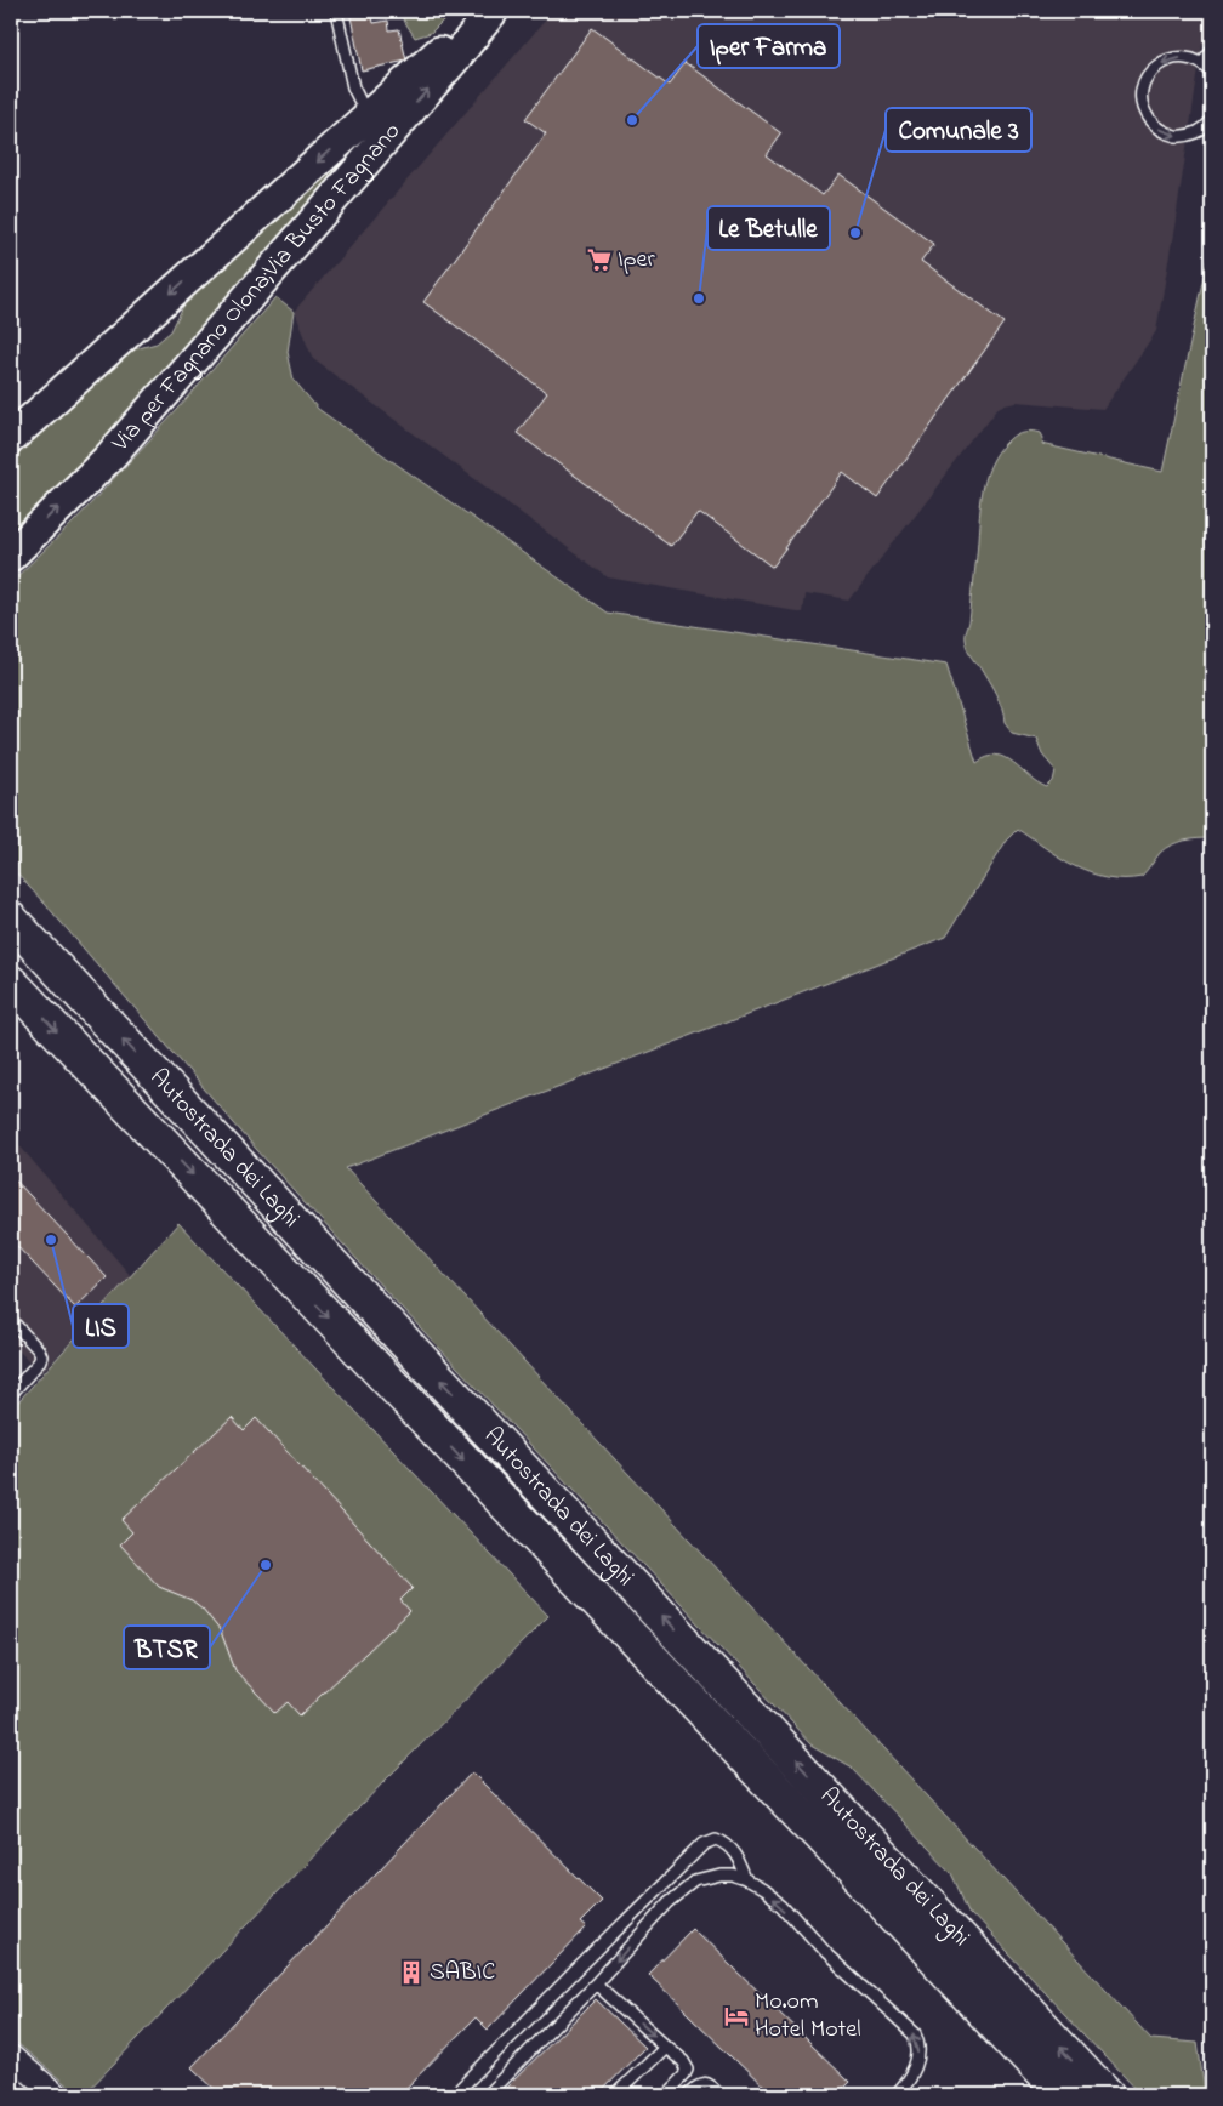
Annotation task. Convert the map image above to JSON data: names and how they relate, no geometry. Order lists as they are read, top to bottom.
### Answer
{
  "streets": {
    "highway": ["Autostrada dei Laghi"],
    "main road": ["Via per Fagnano Olona;Via Busto Fagnano"]
  },
  "places": {
    "other": [
      "Iper Farma",
      "Comunale 3",
      "Le Betulle",
      "LIS",
      "BTSR"
    ],
    "supermarket": ["Iper"],
    "building": ["SABIC"],
    "hotel": ["Mo.om Hotel Motel"]
  }
}
